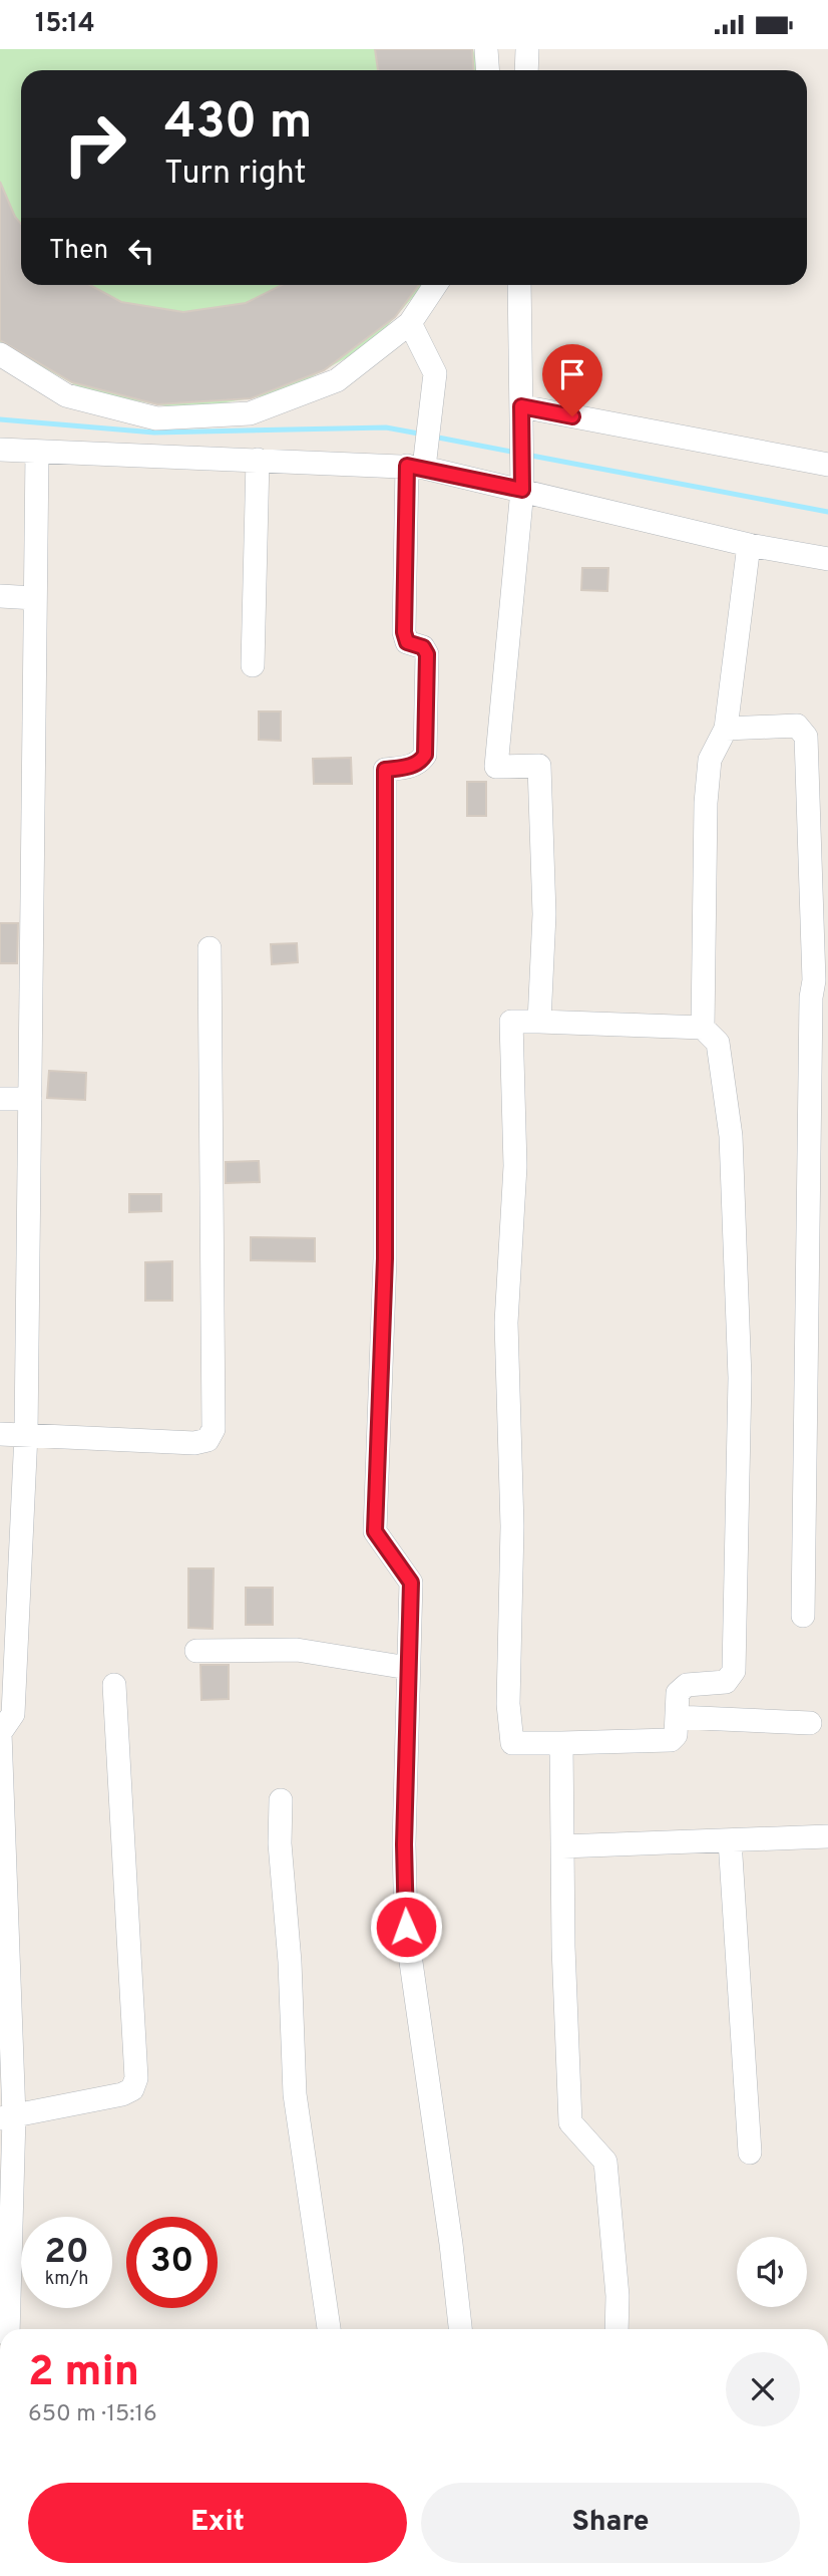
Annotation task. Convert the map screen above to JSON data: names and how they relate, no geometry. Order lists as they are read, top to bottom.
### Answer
{
  "page": {
    "status": "15:14",
    "turn": ["430 m", "Turn right"],
    "then": "Then",
    "speed": "20 km/h",
    "limit": "30",
    "heading": ["2 min", "650 m · 15:16"],
    "buttons": ["Exit", "Share"]
  }
}
